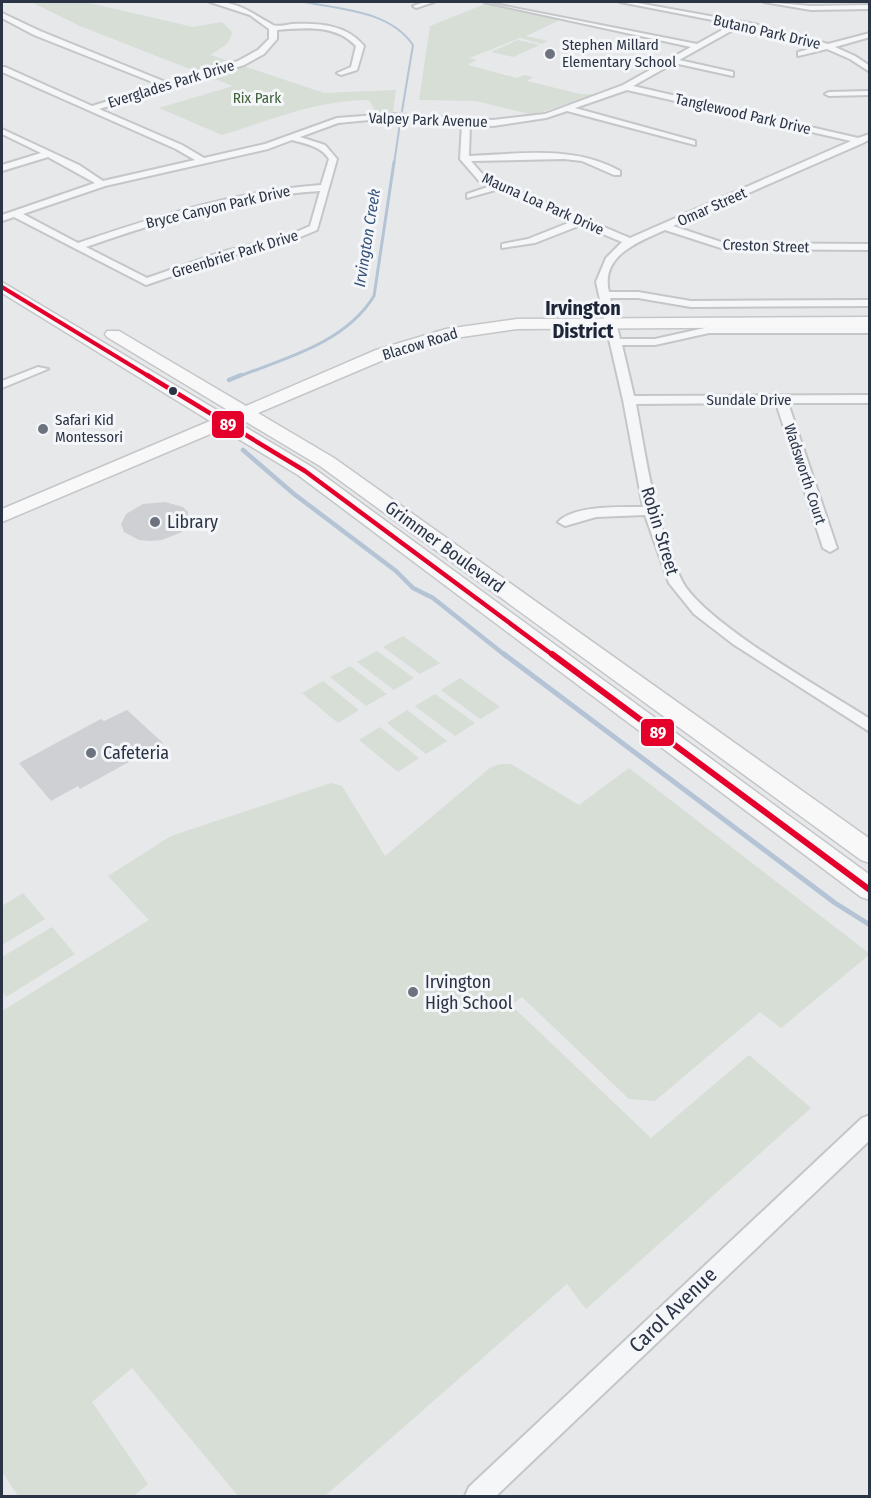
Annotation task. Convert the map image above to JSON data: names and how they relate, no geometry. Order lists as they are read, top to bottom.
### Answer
{
  "streets": {
    "main road": ["Blacow Road", "Grimmer Boulevard"],
    "street": [
      "Butano Park Drive",
      "Everglades Park Drive",
      "Tanglewood Park Drive",
      "Valpey Park Avenue",
      "Mauna Loa Park Drive",
      "Bryce Canyon Park Drive",
      "Omar Street",
      "Creston Street",
      "Greenbrier Park Drive",
      "Sundale Drive",
      "Wadsworth Court",
      "Robin Street",
      "Carol Avenue"
    ]
  },
  "crossings": [
    ["Butano Park Drive", "Valpey Park Avenue"],
    ["Tanglewood Park Drive", "Valpey Park Avenue"],
    ["Tanglewood Park Drive", "Omar Street"],
    ["Valpey Park Avenue", "Mauna Loa Park Drive"],
    ["Valpey Park Avenue", "Greenbrier Park Drive"],
    ["Mauna Loa Park Drive", "Omar Street"],
    ["Bryce Canyon Park Drive", "Greenbrier Park Drive"],
    ["Omar Street", "Creston Street"],
    ["Omar Street", "Blacow Road"],
    ["Omar Street", "Robin Street"],
    ["Blacow Road", "Robin Street"],
    ["Blacow Road", "Grimmer Boulevard"],
    ["Sundale Drive", "Wadsworth Court"],
    ["Sundale Drive", "Robin Street"]
  ],
  "districts": ["Irvington District"],
  "water": ["Irvington Creek"],
  "parks": ["Rix Park"],
  "places": [
    "Stephen Millard Elementary School",
    "Safari Kid Montessori",
    "Library",
    "Cafeteria",
    "Irvington High School"
  ],
  "lines": ["transit line 89"]
}
